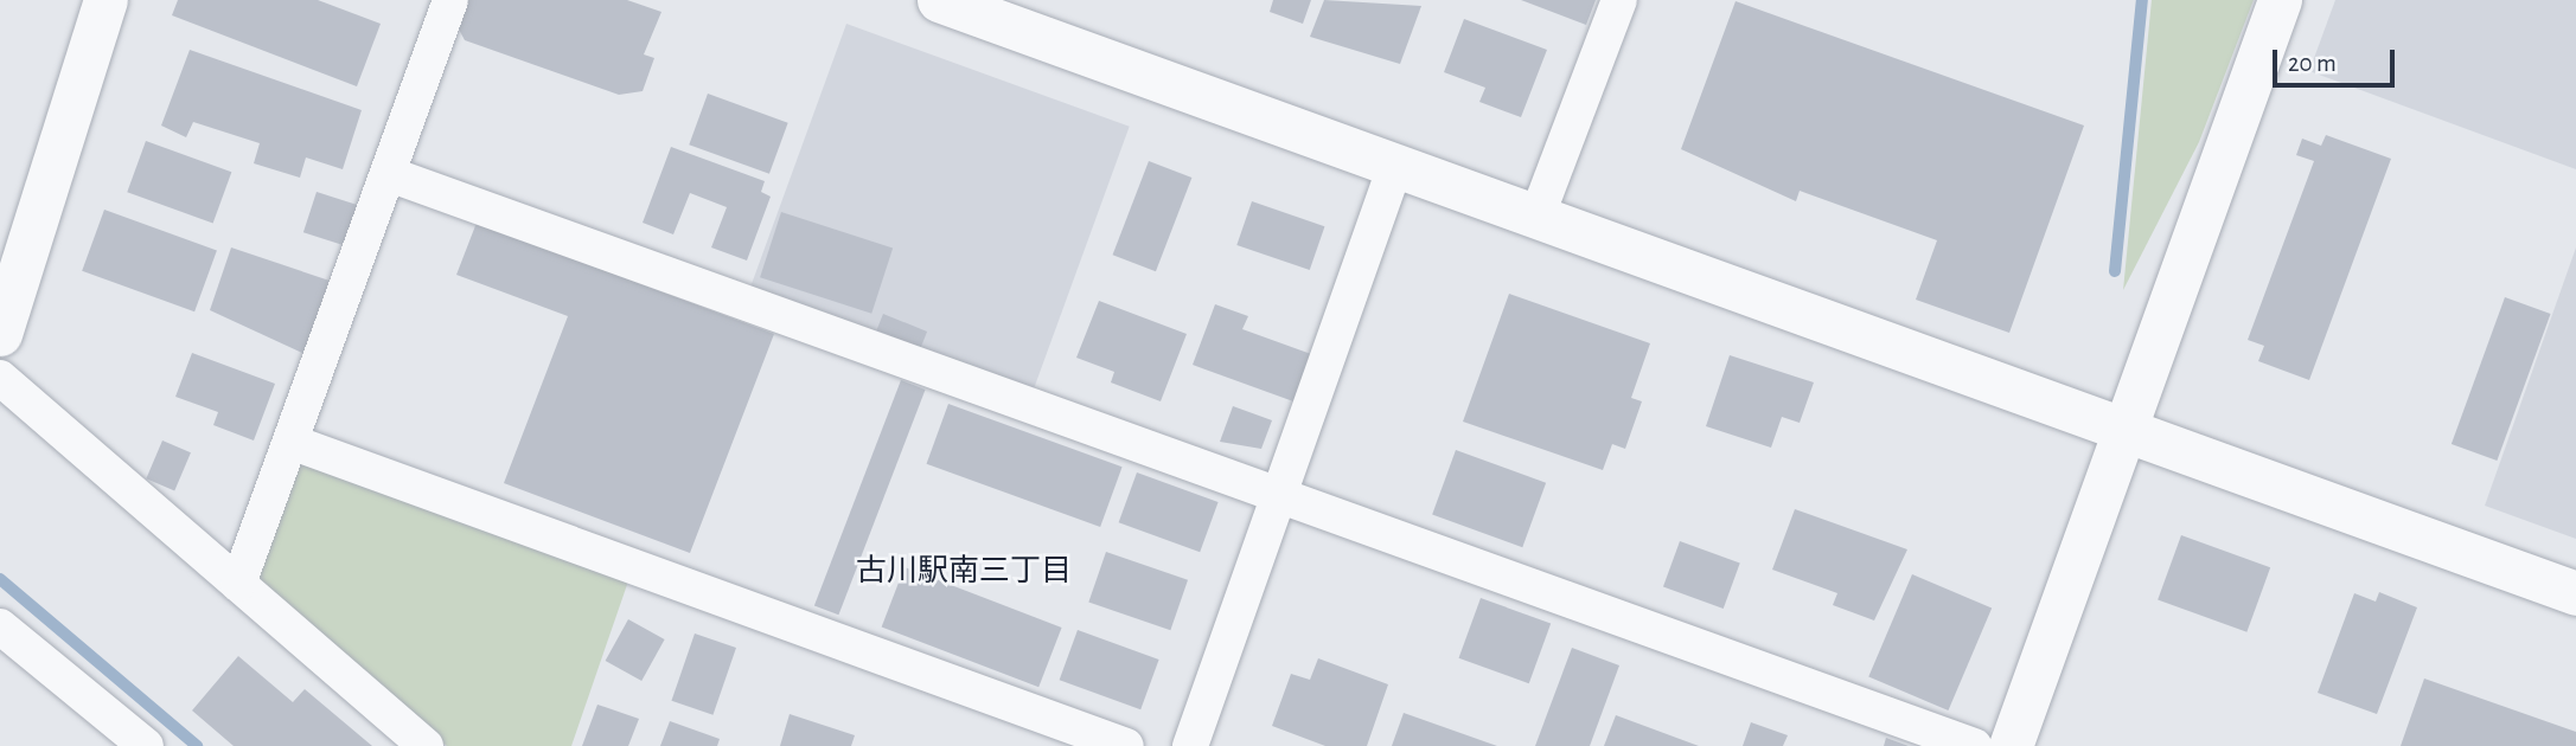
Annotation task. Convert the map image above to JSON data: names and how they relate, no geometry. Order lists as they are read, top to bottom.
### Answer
{
  "districts": ["古川駅南三丁目"],
  "scale_bar": "20 m"
}
